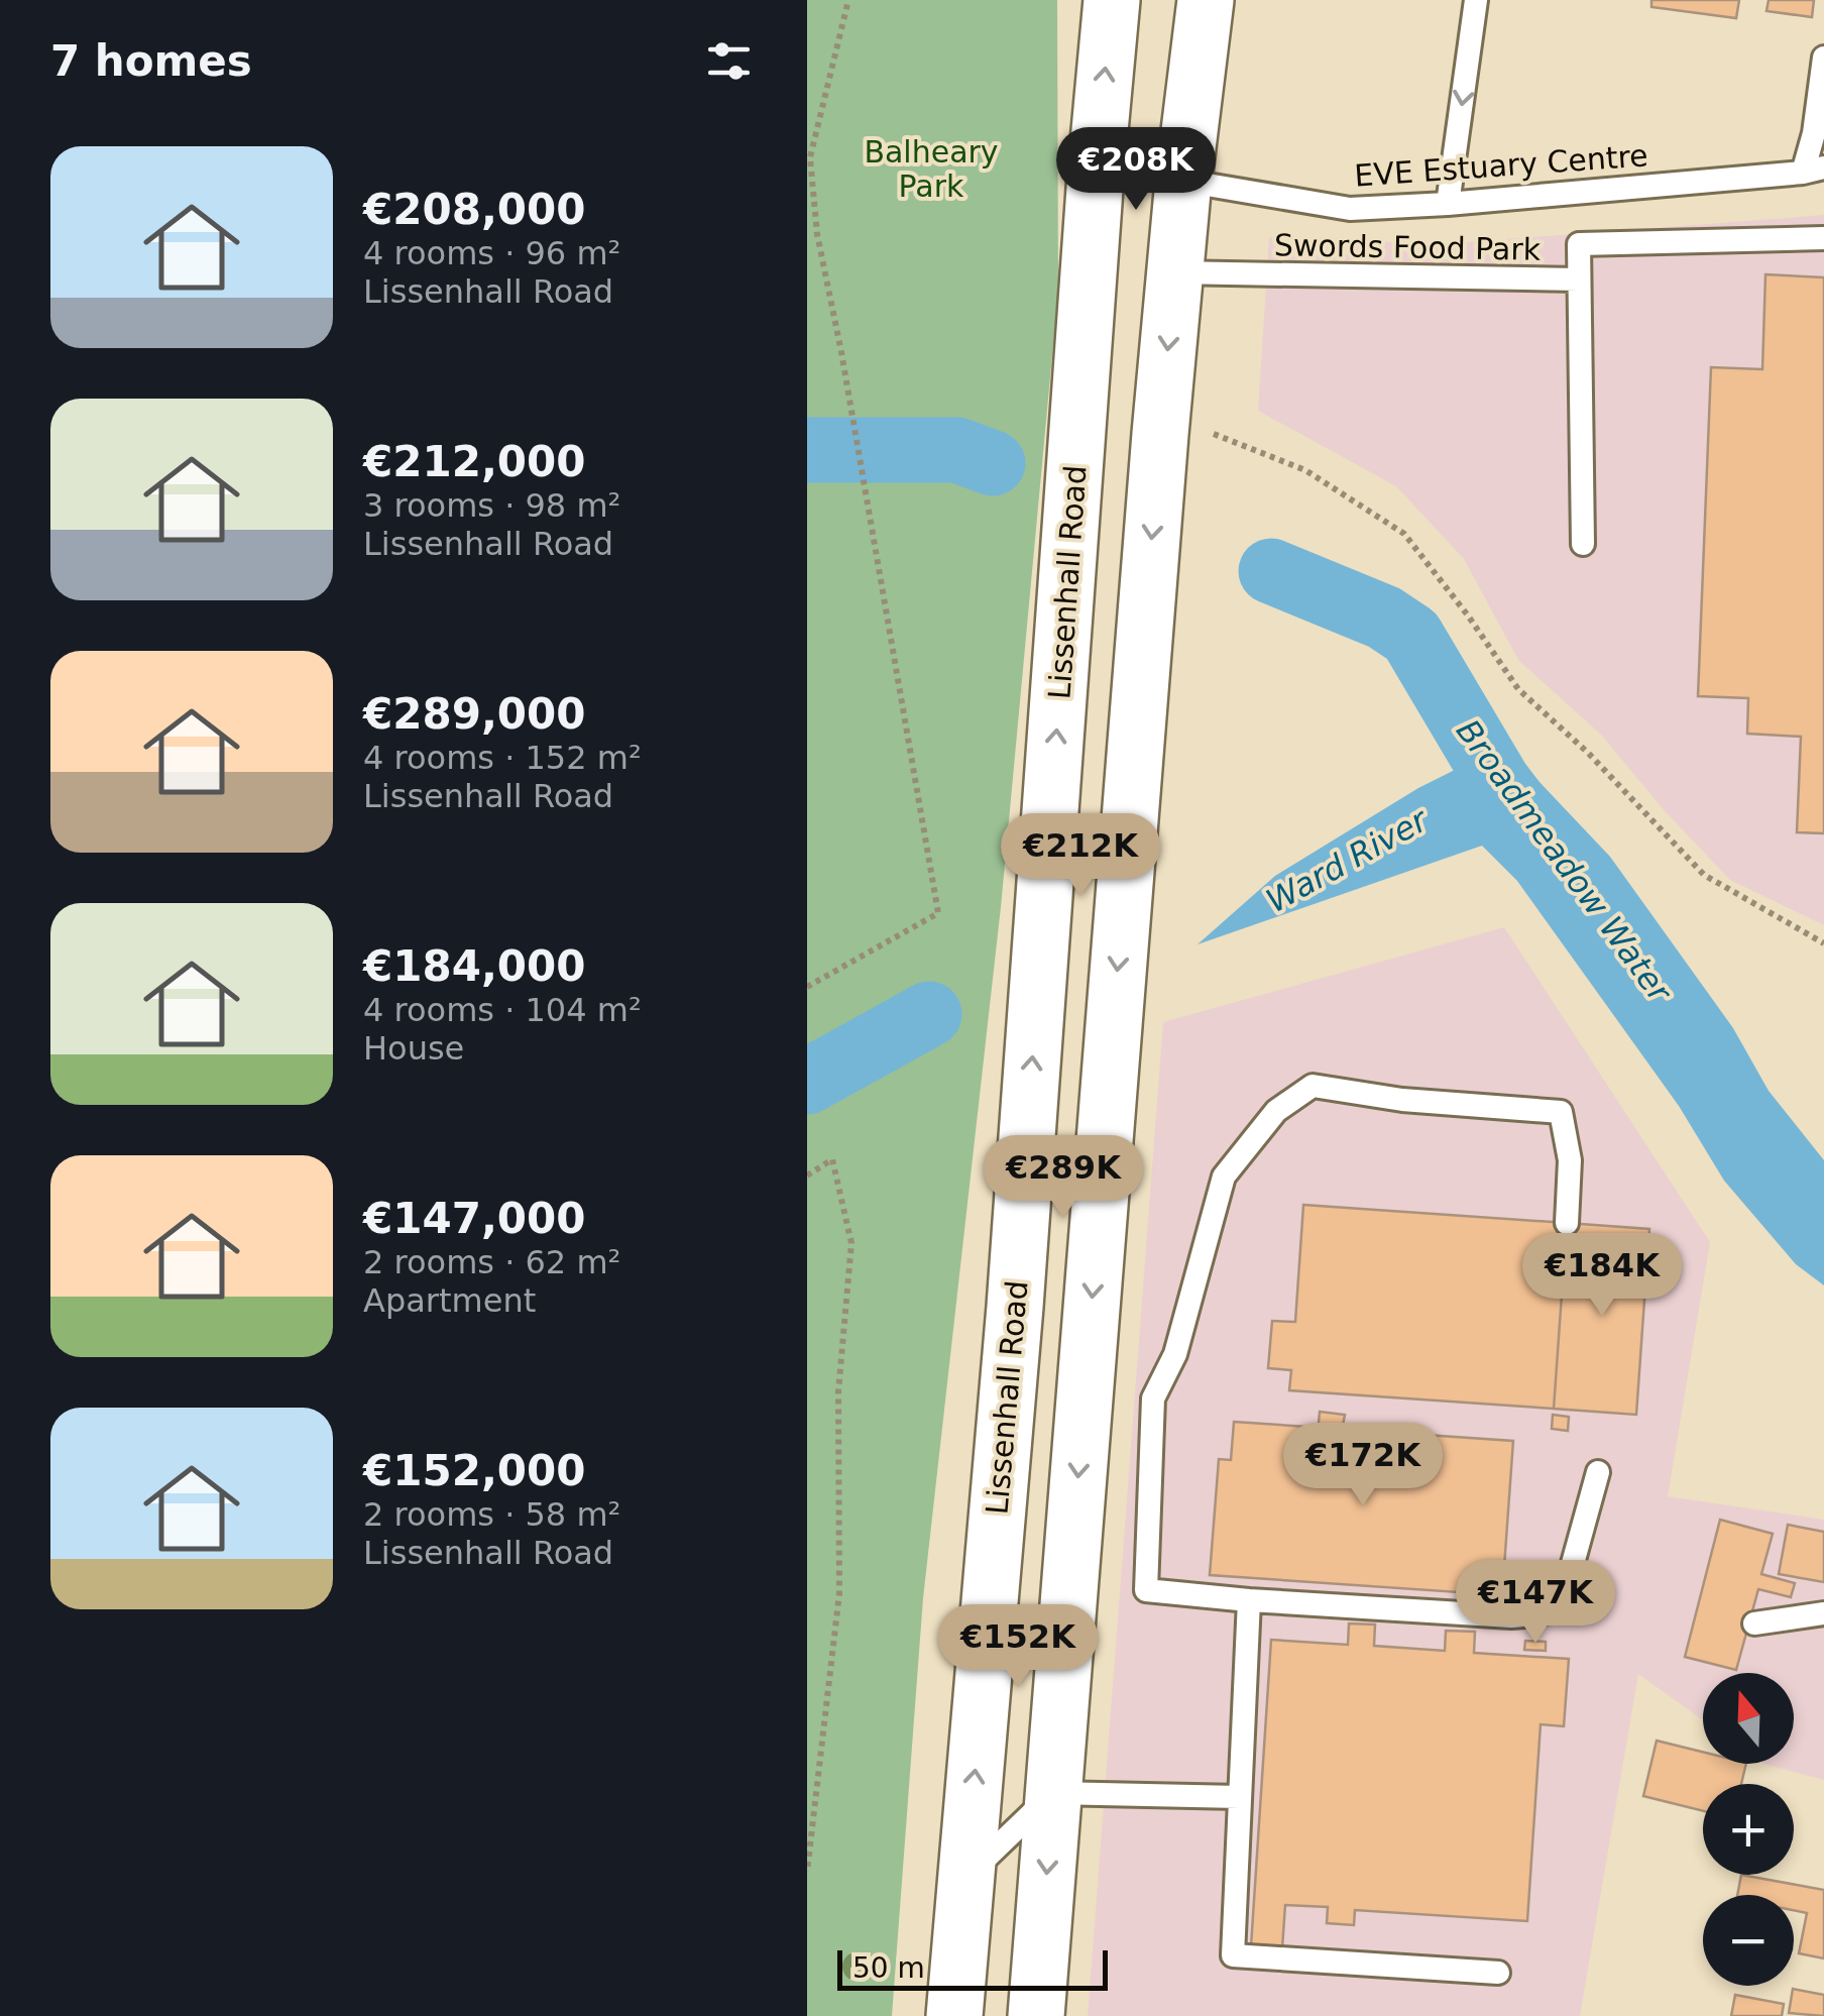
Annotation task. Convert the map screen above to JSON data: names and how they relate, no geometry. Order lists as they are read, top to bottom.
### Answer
{
  "streets": {
    "main road": ["Lissenhall Road"],
    "lane": ["EVE Estuary Centre", "Swords Food Park"]
  },
  "water": ["Ward River", "Broadmeadow Water"],
  "parks": ["Balheary Park"],
  "scale_bar": "50 m",
  "north": "top",
  "page": {
    "heading": "7 homes",
    "list": [
      {
        "name": "€208,000",
        "note": "4 rooms · 96 m² · Lissenhall Road"
      },
      {
        "name": "€212,000",
        "note": "3 rooms · 98 m² · Lissenhall Road"
      },
      {
        "name": "€289,000",
        "note": "4 rooms · 152 m² · Lissenhall Road"
      },
      {
        "name": "€184,000",
        "note": "4 rooms · 104 m² · House"
      },
      {
        "name": "€147,000",
        "note": "2 rooms · 62 m² · Apartment"
      },
      {
        "name": "€152,000",
        "note": "2 rooms · 58 m² · Lissenhall Road"
      }
    ],
    "price": [
      "€208K",
      "€212K",
      "€289K",
      "€184K",
      "€172K",
      "€147K",
      "€152K"
    ],
    "map_buttons": ["+", "−"],
    "scale": "50 m"
  }
}
